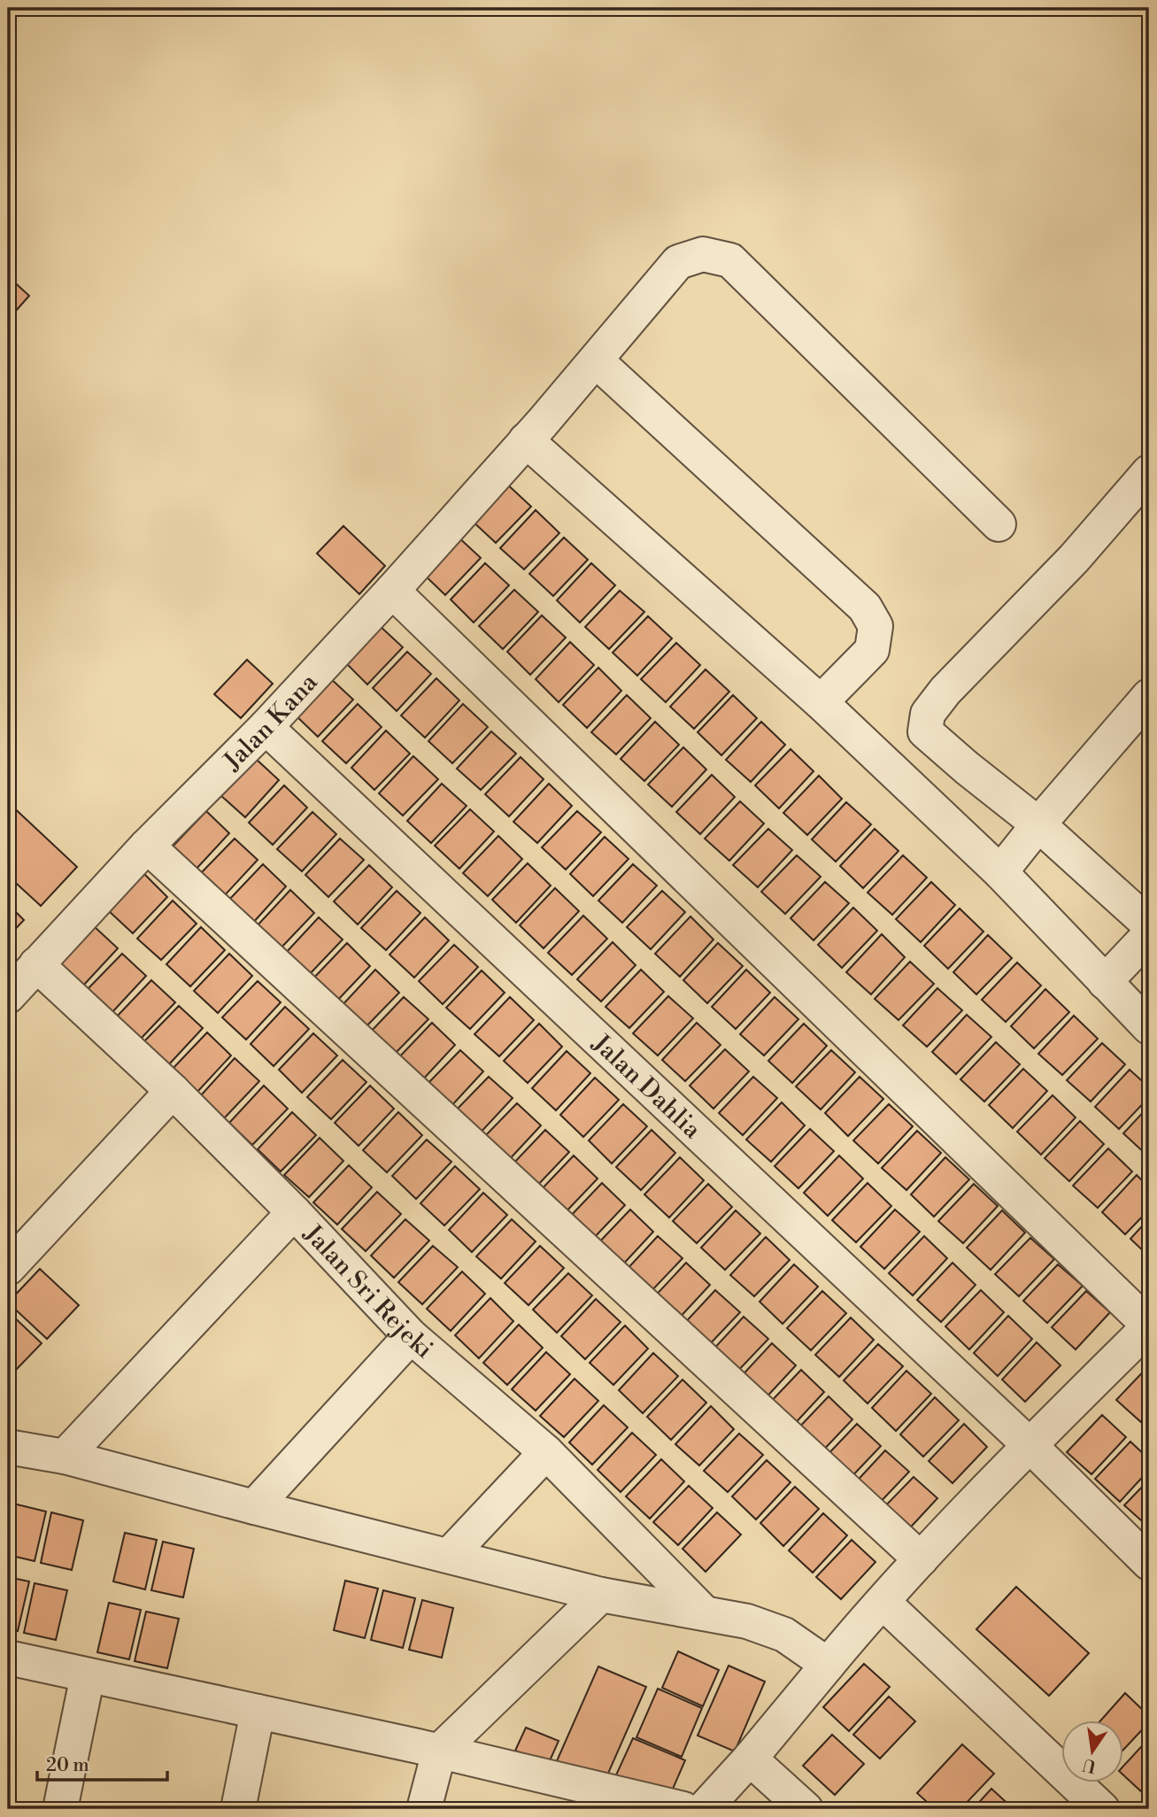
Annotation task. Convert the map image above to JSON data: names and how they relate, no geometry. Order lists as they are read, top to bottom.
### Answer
{
  "streets": {
    "street": ["Jalan Kana", "Jalan Dahlia", "Jalan Sri Rejeki"]
  },
  "crossings": [
    ["Jalan Kana", "Jalan Dahlia"],
    ["Jalan Kana", "Jalan Sri Rejeki"]
  ],
  "scale_bar": "20 m",
  "north": "bottom"
}
